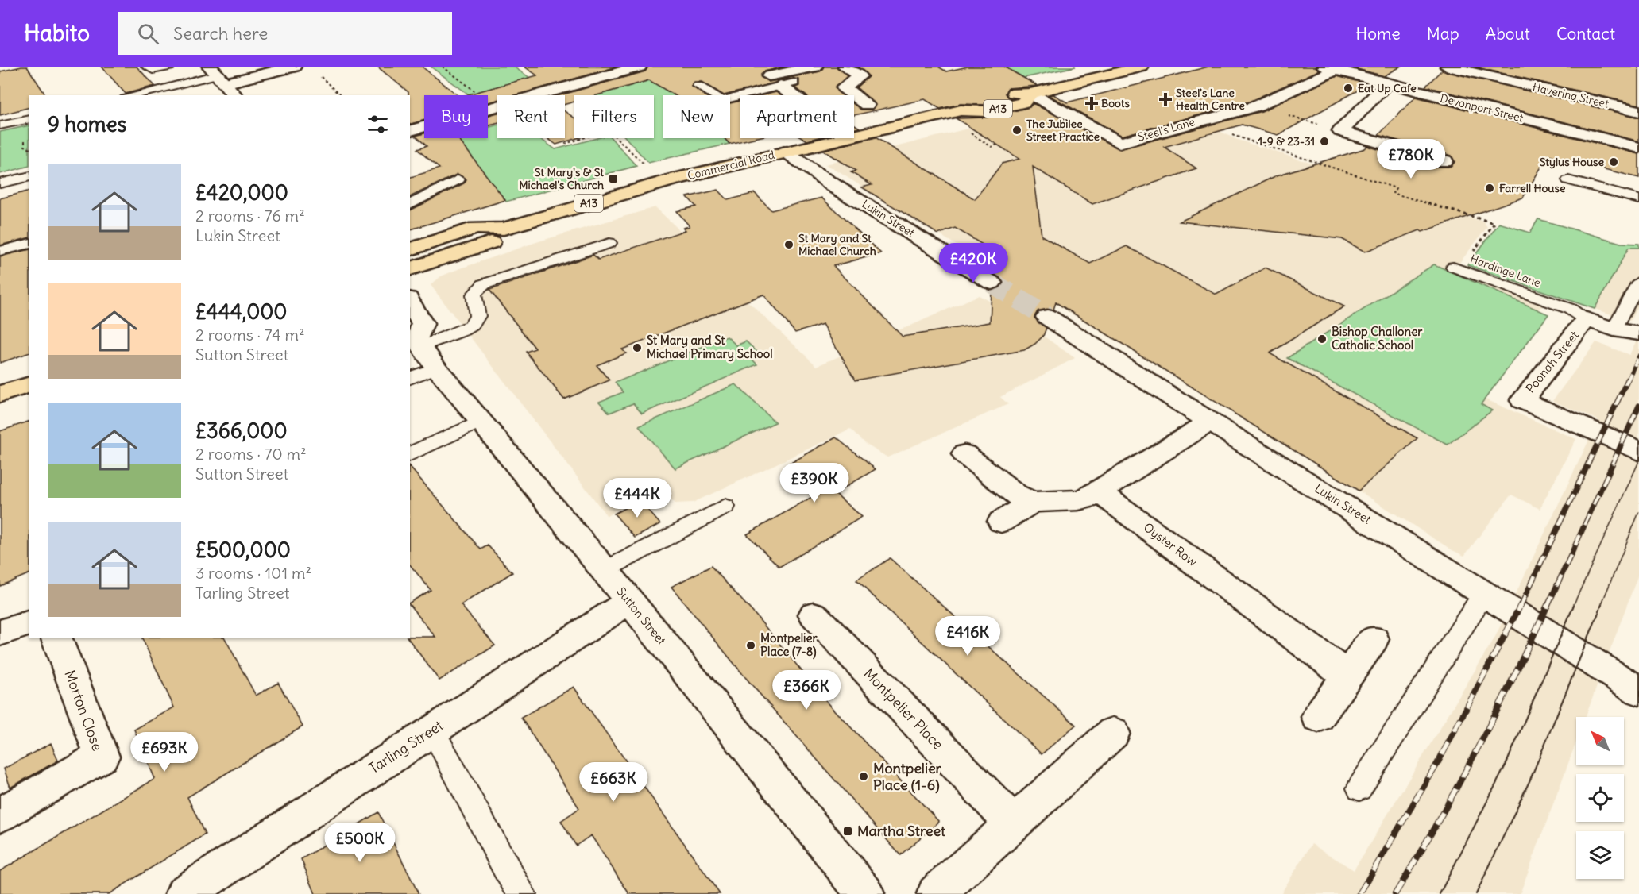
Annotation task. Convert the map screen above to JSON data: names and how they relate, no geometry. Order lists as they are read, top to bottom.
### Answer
{
  "streets": {
    "highway": ["A13", "Commercial Road"],
    "street": [
      "Havering Street",
      "Devonport Street",
      "Steel's Lane",
      "Lukin Street",
      "Poonah Street",
      "Oyster Row",
      "Sutton Street",
      "Montpelier Place",
      "Morton Close",
      "Tarling Street"
    ],
    "path": ["Hardinge Lane"]
  },
  "crossings": [
    ["Devonport Street", "Steel's Lane"],
    ["Steel's Lane", "Commercial Road"],
    ["Steel's Lane", "Hardinge Lane"],
    ["Commercial Road", "Lukin Street"],
    ["Sutton Street", "Tarling Street"]
  ],
  "places": {
    "other": [
      "Eat Up Cafe",
      "The Jubilee Street Practice",
      "1-9 & 23-31",
      "Stylus House",
      "Farrell House",
      "St Mary and St Michael Church",
      "Bishop Challoner Catholic School",
      "St Mary and St Michael Primary School",
      "Montpelier Place (7-8)",
      "Montpelier Place (1-6)"
    ],
    "health": ["Steel's Lane Health Centre", "Boots"],
    "transit": ["St Mary's & St Michael's Church", "Martha Street"]
  },
  "north": "top left",
  "page": {
    "header": "Habito",
    "search": "Search here",
    "nav": [
      "Home",
      "Map",
      "About",
      "Contact"
    ],
    "chip": [
      "Buy",
      "Rent",
      "Filters",
      "New",
      "Apartment"
    ],
    "heading": "9 homes",
    "price": [
      "£780K",
      "£420K",
      "£390K",
      "£444K",
      "£416K",
      "£366K",
      "£693K",
      "£663K",
      "£500K"
    ],
    "list": [
      {
        "name": "£420,000",
        "note": "2 rooms · 76 m² · Lukin Street"
      },
      {
        "name": "£444,000",
        "note": "2 rooms · 74 m² · Sutton Street"
      },
      {
        "name": "£366,000",
        "note": "2 rooms · 70 m² · Sutton Street"
      },
      {
        "name": "£500,000",
        "note": "3 rooms · 101 m² · Tarling Street"
      }
    ]
  }
}
